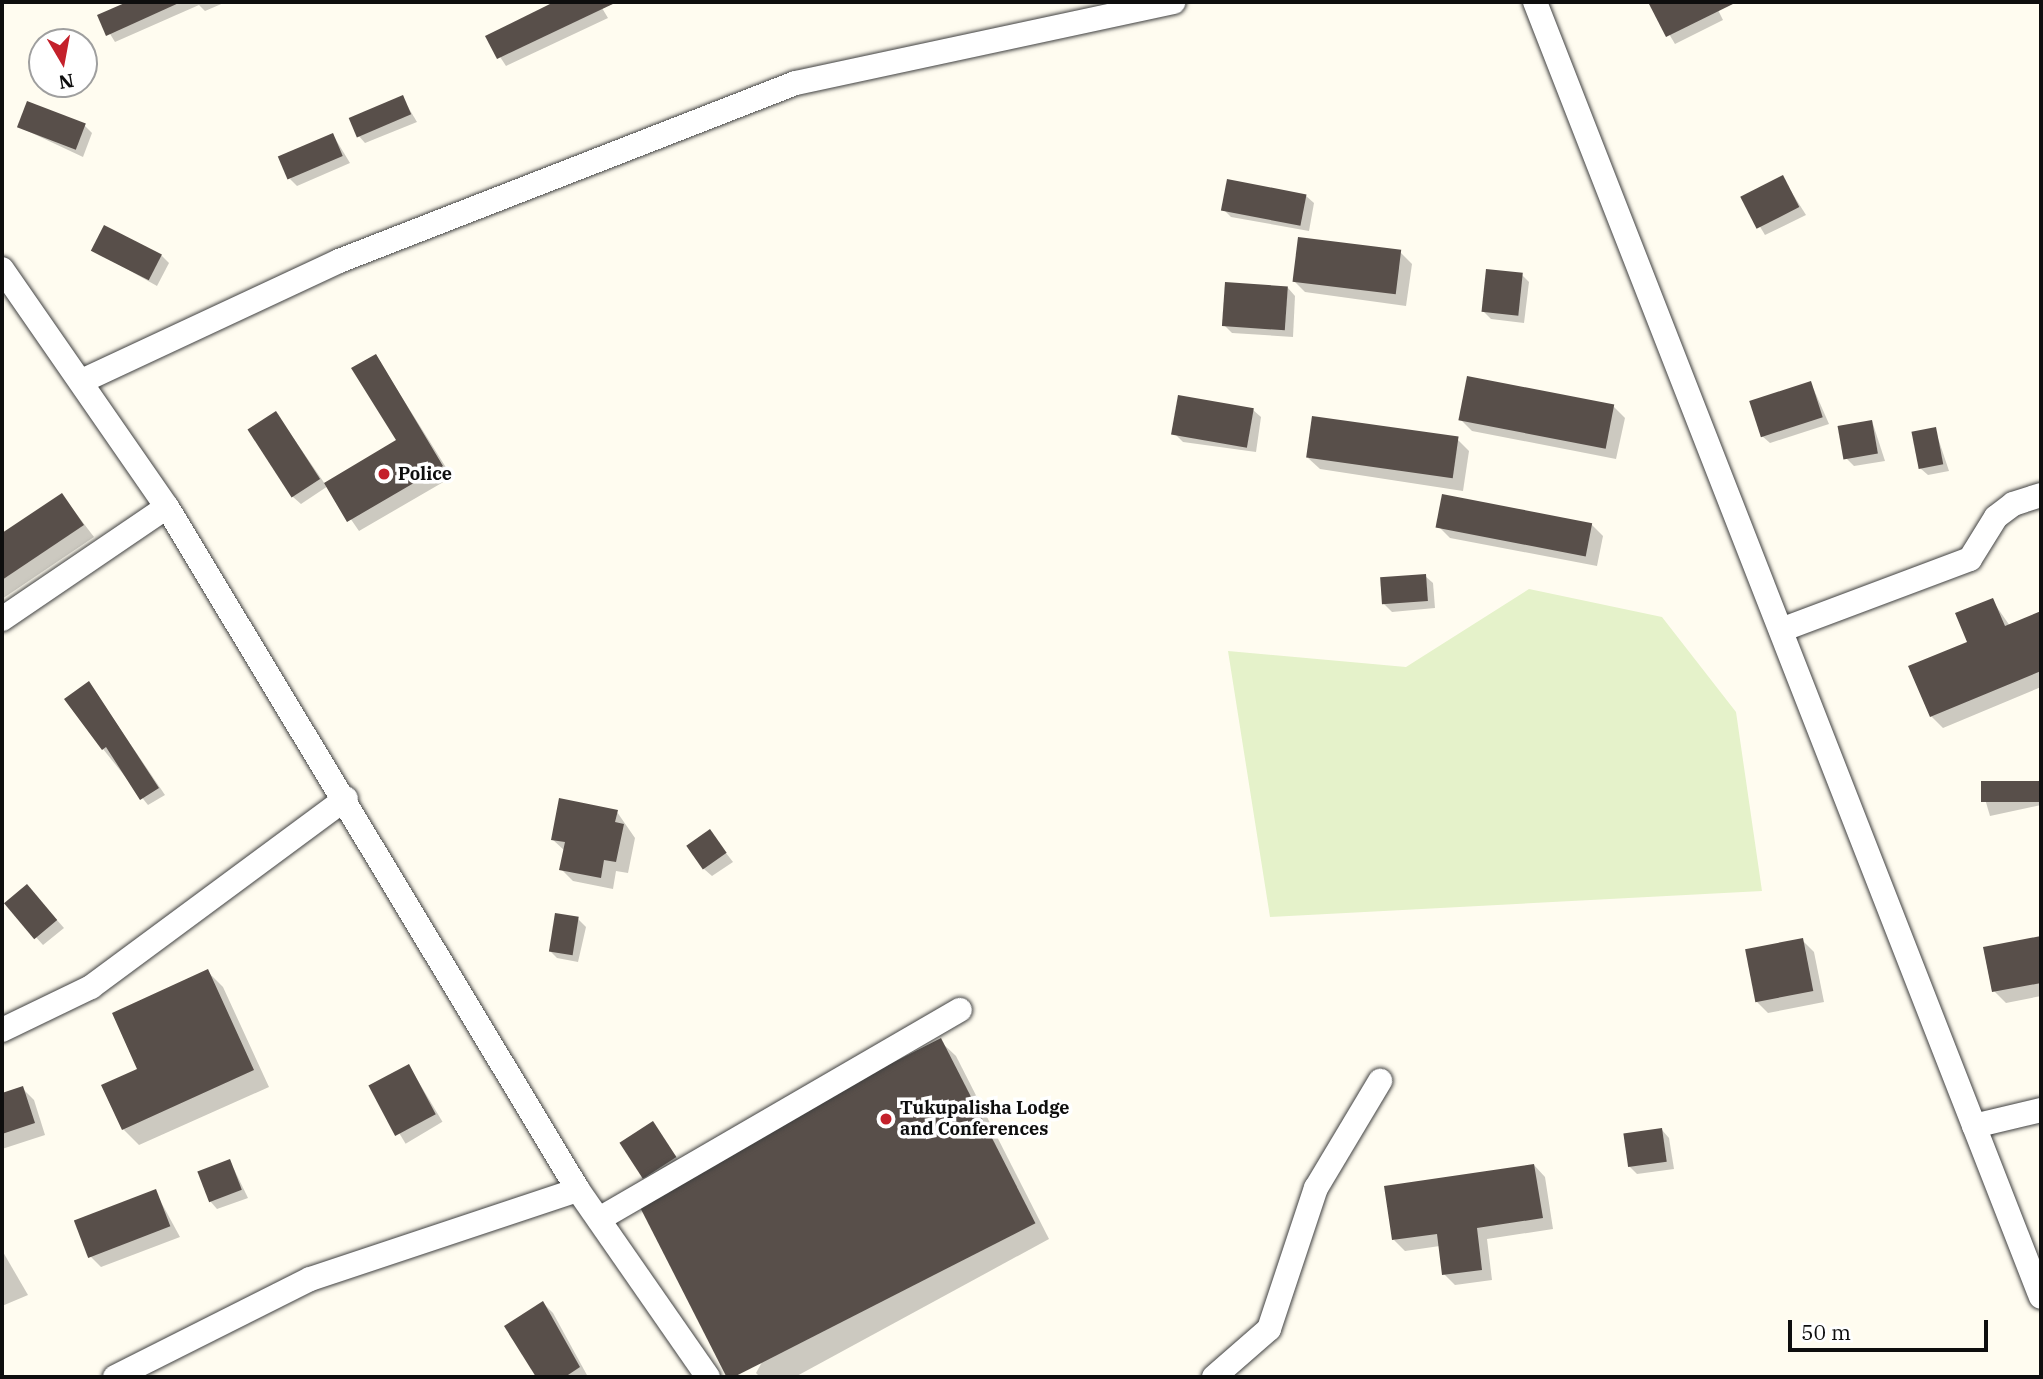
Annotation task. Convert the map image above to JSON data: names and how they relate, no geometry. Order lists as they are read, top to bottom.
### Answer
{
  "places": ["Police", "Tukupalisha Lodge and Conferences"],
  "scale_bar": "50 m",
  "north": "bottom"
}
